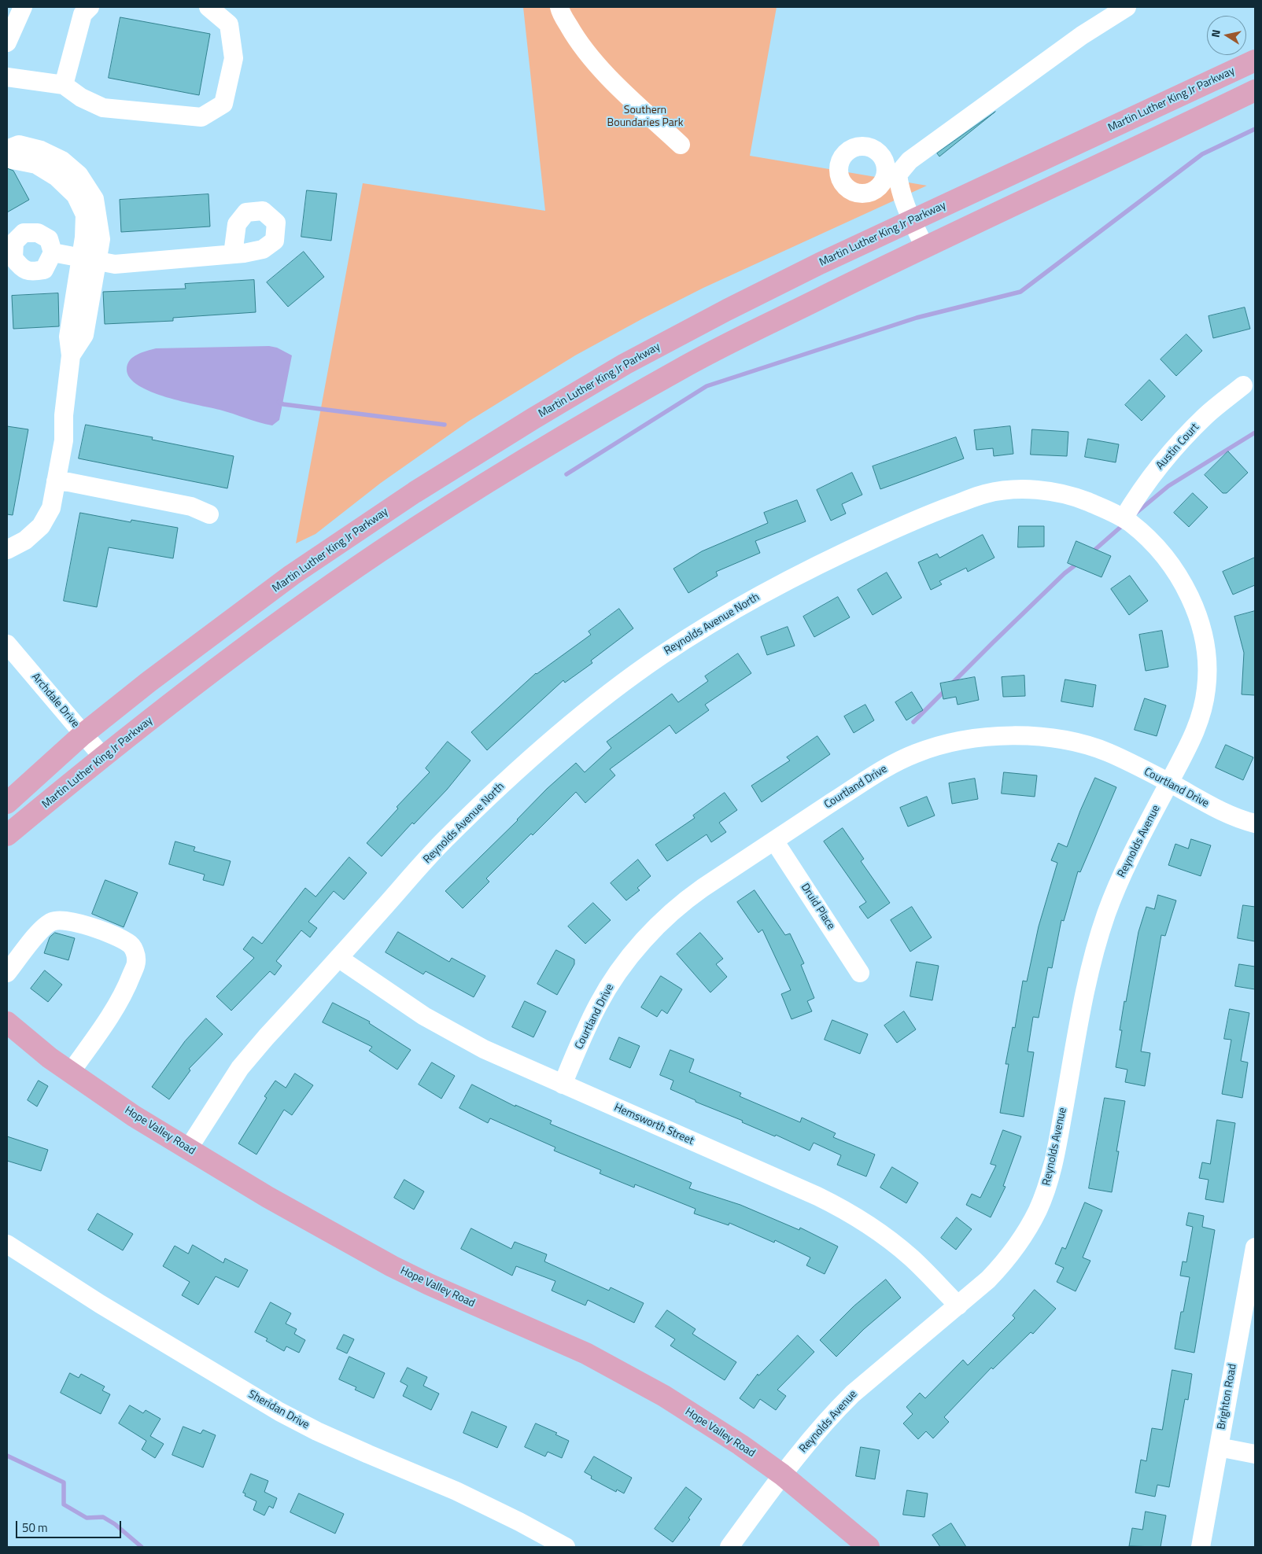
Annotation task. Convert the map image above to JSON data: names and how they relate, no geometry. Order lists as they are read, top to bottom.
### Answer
{
  "streets": {
    "main road": ["Martin Luther King Jr Parkway", "Hope Valley Road"],
    "street": [
      "Austin Court",
      "Reynolds Avenue North",
      "Archdale Drive",
      "Courtland Drive",
      "Reynolds Avenue",
      "Druid Place",
      "Hemsworth Street",
      "Brighton Road",
      "Sheridan Drive"
    ]
  },
  "crossings": [
    ["Martin Luther King Jr Parkway", "Archdale Drive"],
    ["Austin Court", "Reynolds Avenue North"],
    ["Reynolds Avenue North", "Courtland Drive"],
    ["Reynolds Avenue North", "Reynolds Avenue"],
    ["Reynolds Avenue North", "Hemsworth Street"],
    ["Reynolds Avenue North", "Hope Valley Road"],
    ["Courtland Drive", "Reynolds Avenue"],
    ["Courtland Drive", "Druid Place"],
    ["Courtland Drive", "Hemsworth Street"],
    ["Reynolds Avenue", "Hemsworth Street"],
    ["Reynolds Avenue", "Hope Valley Road"]
  ],
  "parks": ["Southern Boundaries Park"],
  "scale_bar": "50 m",
  "north": "left"
}
